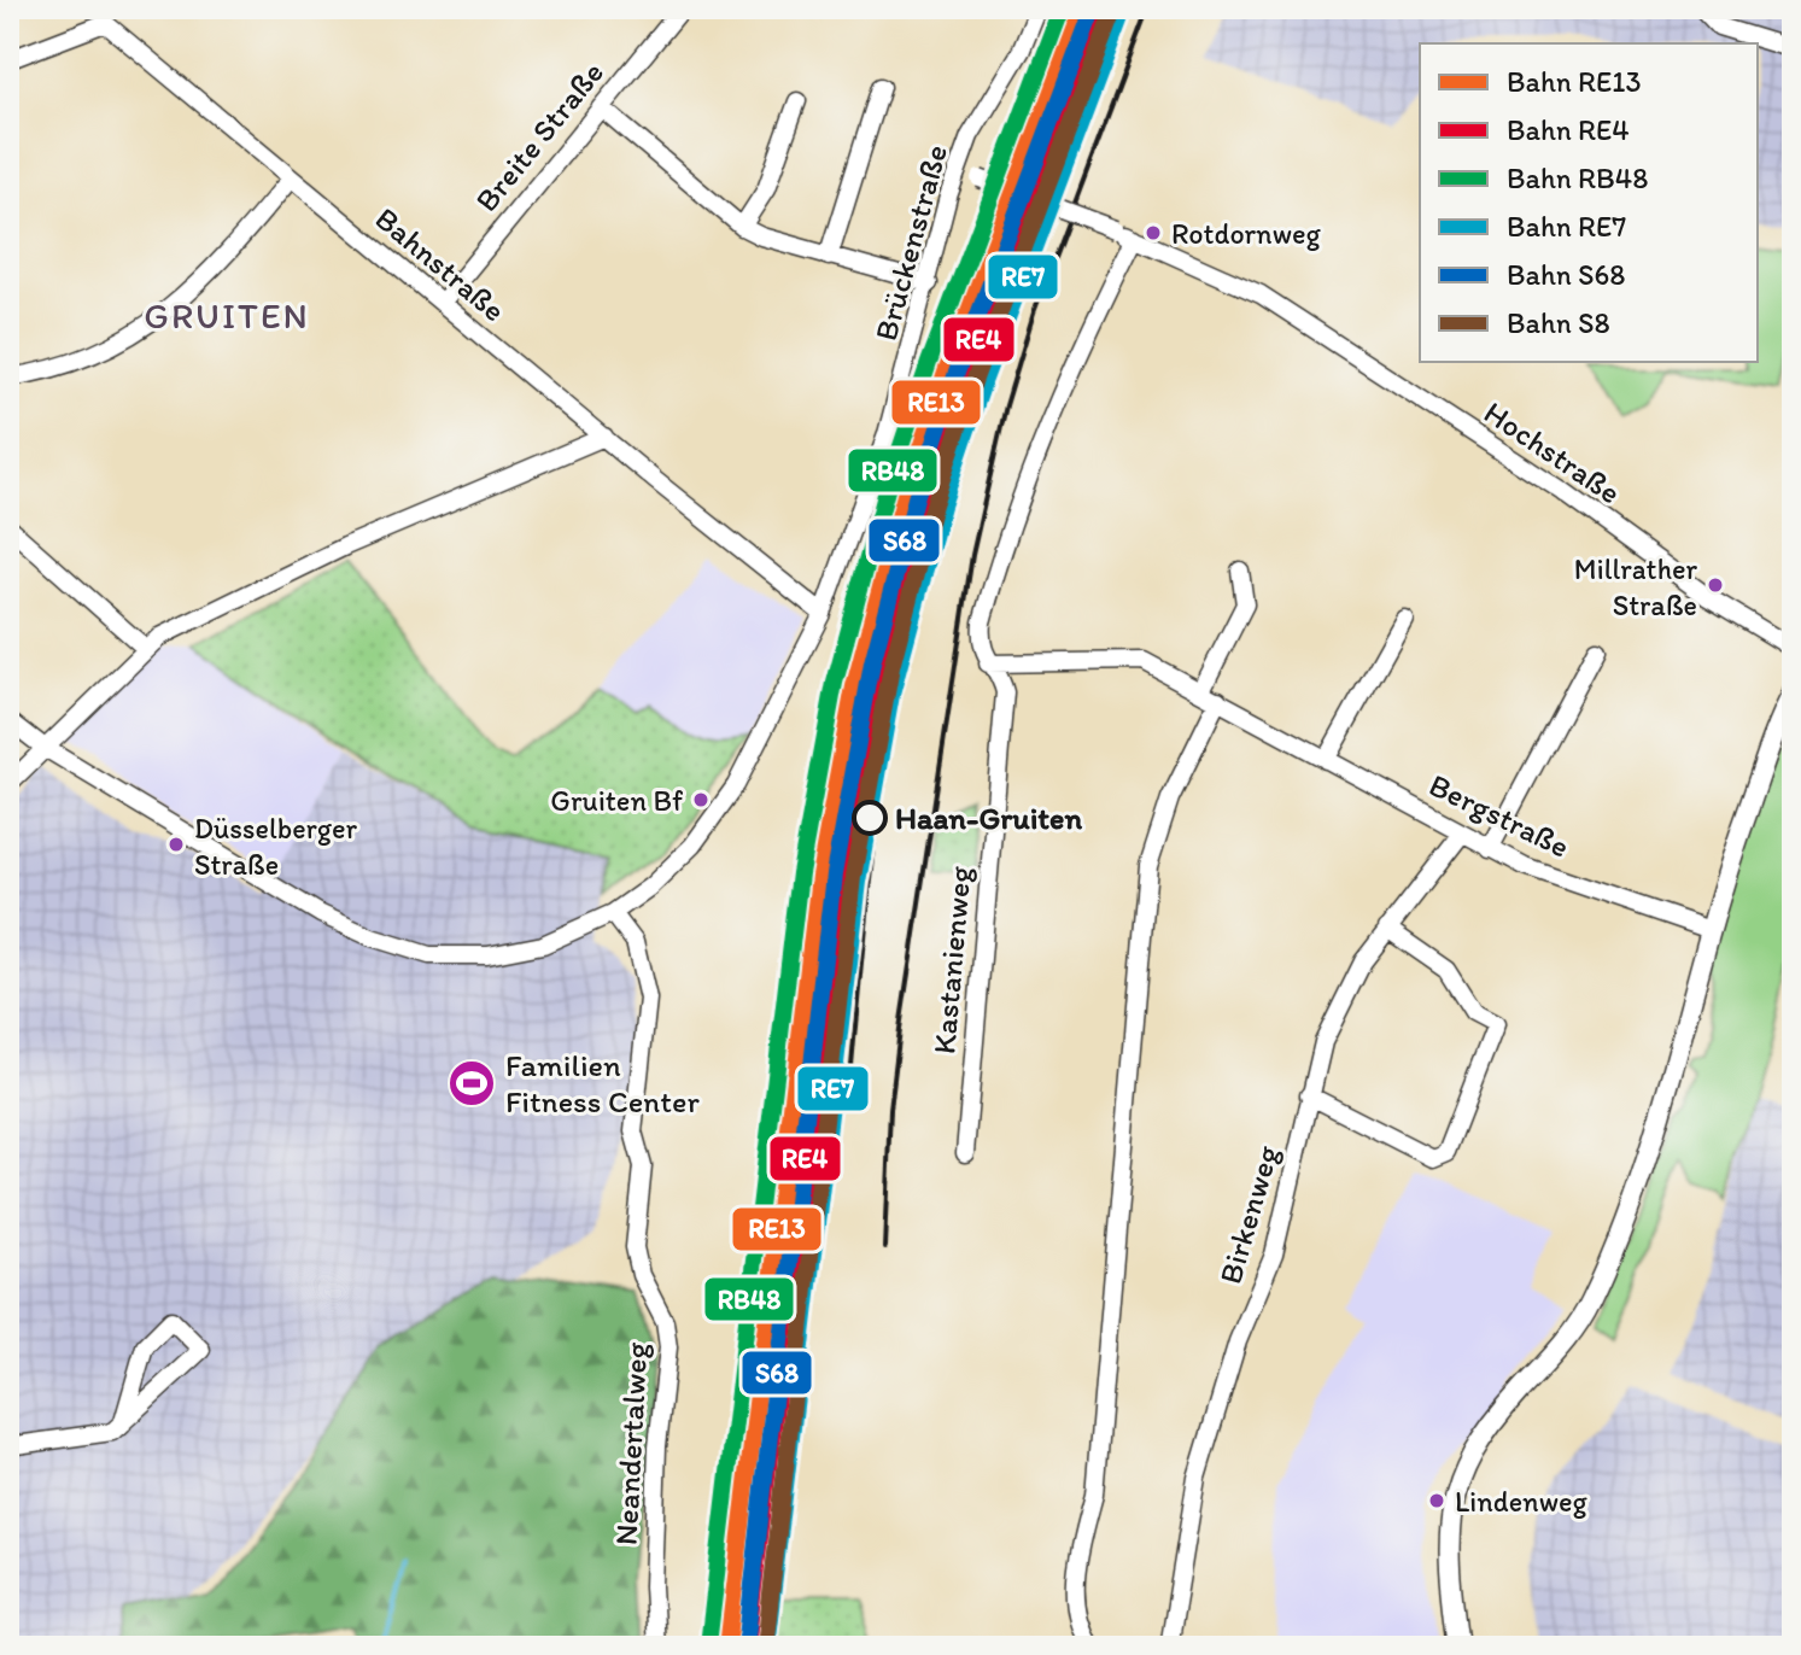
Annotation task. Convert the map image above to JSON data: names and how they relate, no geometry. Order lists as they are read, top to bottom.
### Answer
{
  "streets": {
    "street": [
      "Breite Straße",
      "Brückenstraße",
      "Bahnstraße",
      "Hochstraße",
      "Bergstraße",
      "Kastanienweg",
      "Birkenweg",
      "Neandertalweg"
    ]
  },
  "crossings": [
    ["Breite Straße", "Bahnstraße"],
    ["Brückenstraße", "Bahnstraße"],
    ["Brückenstraße", "Hochstraße"],
    ["Brückenstraße", "Neandertalweg"],
    ["Bergstraße", "Kastanienweg"],
    ["Bergstraße", "Birkenweg"]
  ],
  "districts": ["GRUITEN"],
  "places": {
    "other": [
      "Rotdornweg",
      "Millrather Straße",
      "Gruiten Bf",
      "Haan-Gruiten",
      "Düsselberger Straße",
      "Lindenweg"
    ],
    "sports": ["Familien Fitness Center"]
  },
  "lines": [
    "rail line RE13",
    "rail line RB48",
    "rail line S68",
    "rail line RE4",
    "rail line S8",
    "rail line RE7"
  ],
  "legend": [
    "Bahn RE13",
    "Bahn RE4",
    "Bahn RB48",
    "Bahn RE7",
    "Bahn S68",
    "Bahn S8"
  ]
}
